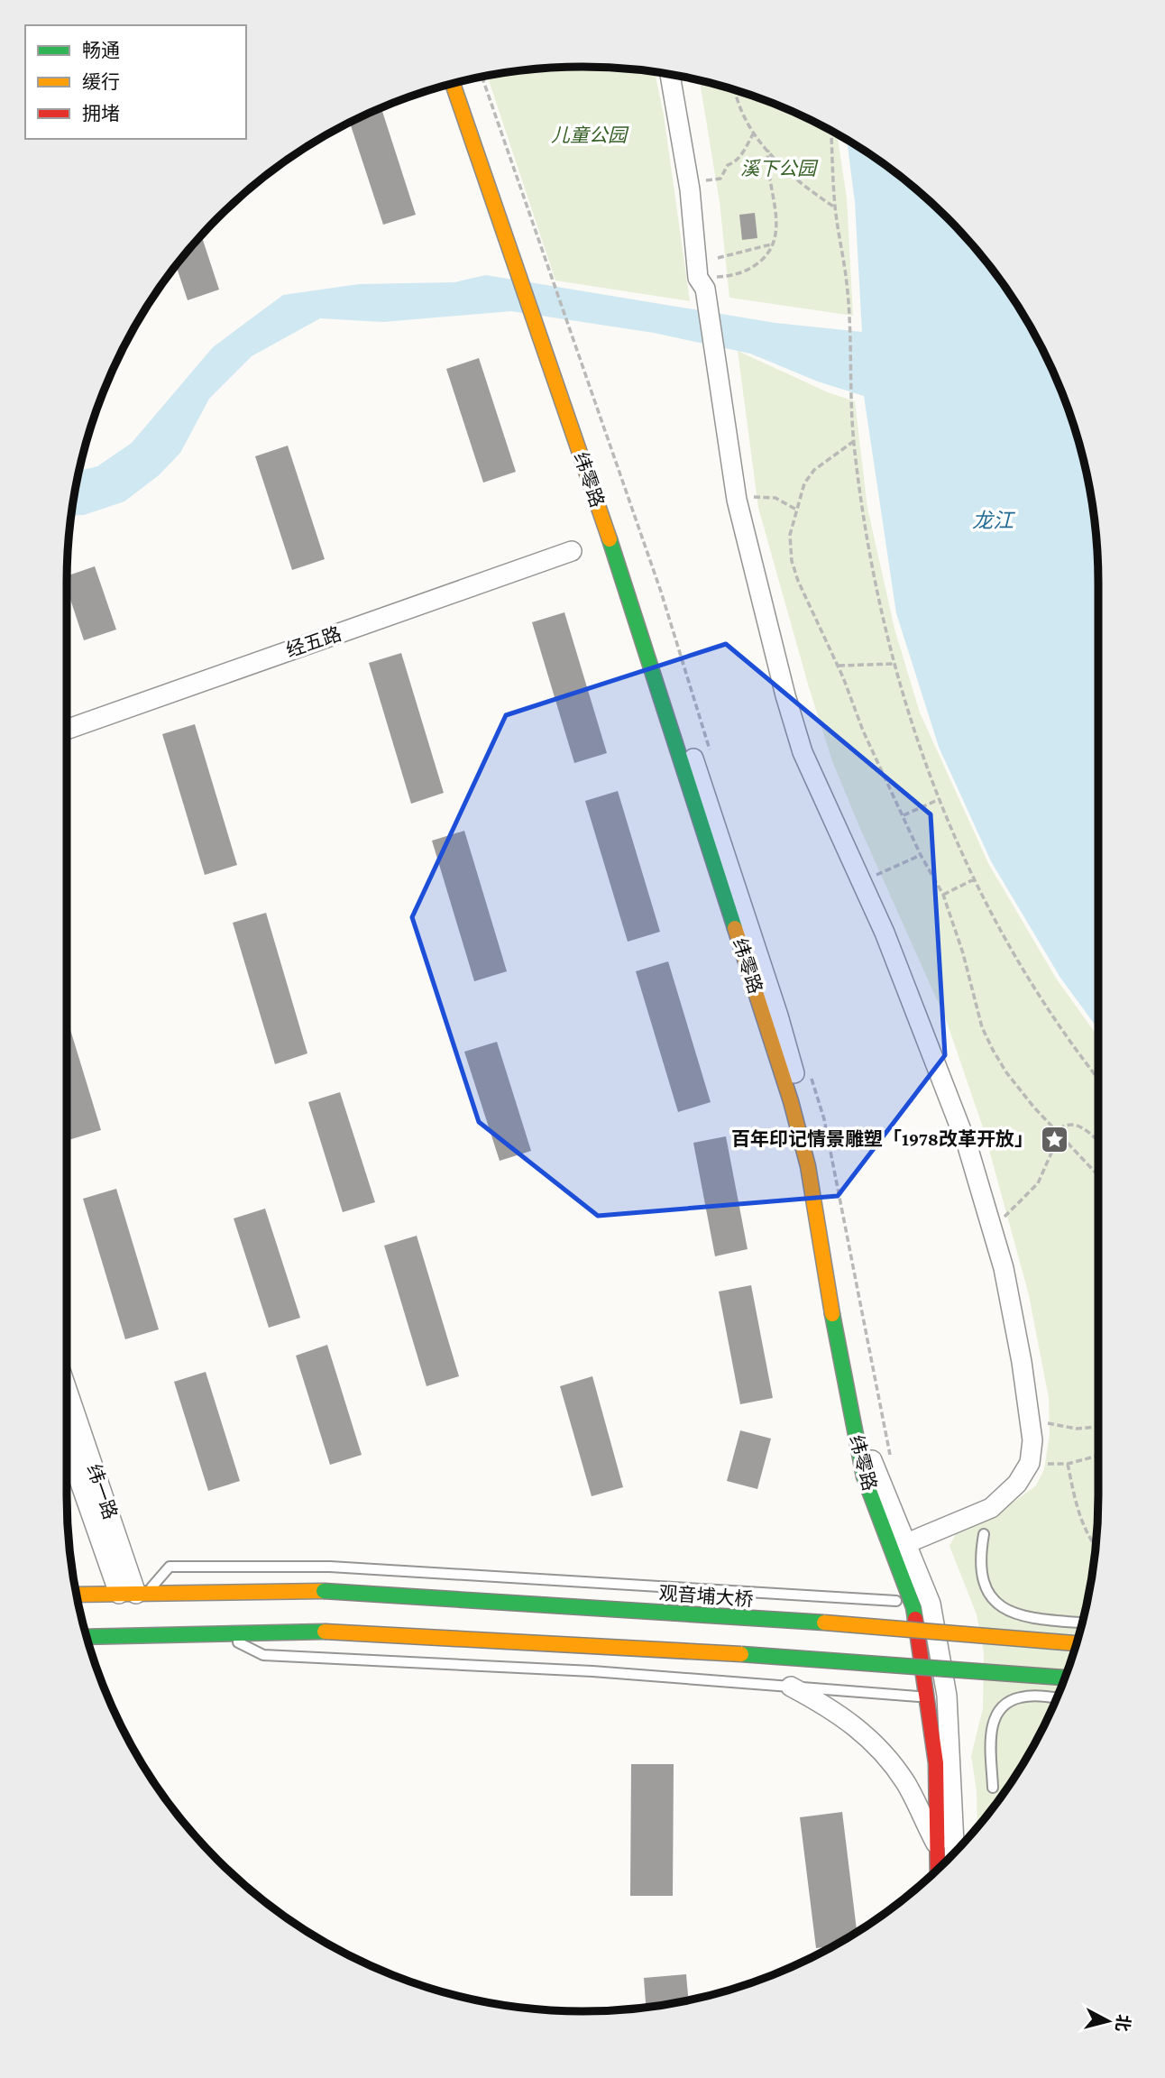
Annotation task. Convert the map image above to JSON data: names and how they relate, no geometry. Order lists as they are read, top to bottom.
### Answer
{
  "streets": {
    "main road": ["纬零路", "观音埔大桥"],
    "street": ["经五路", "纬一路"]
  },
  "crossings": [
    ["纬一路", "观音埔大桥"]
  ],
  "water": ["龙江"],
  "parks": ["儿童公园", "溪下公园"],
  "places": {
    "place": ["百年印记情景雕塑「1978改革开放」"]
  },
  "legend": ["畅通", "缓行", "拥堵"],
  "north": "right"
}
